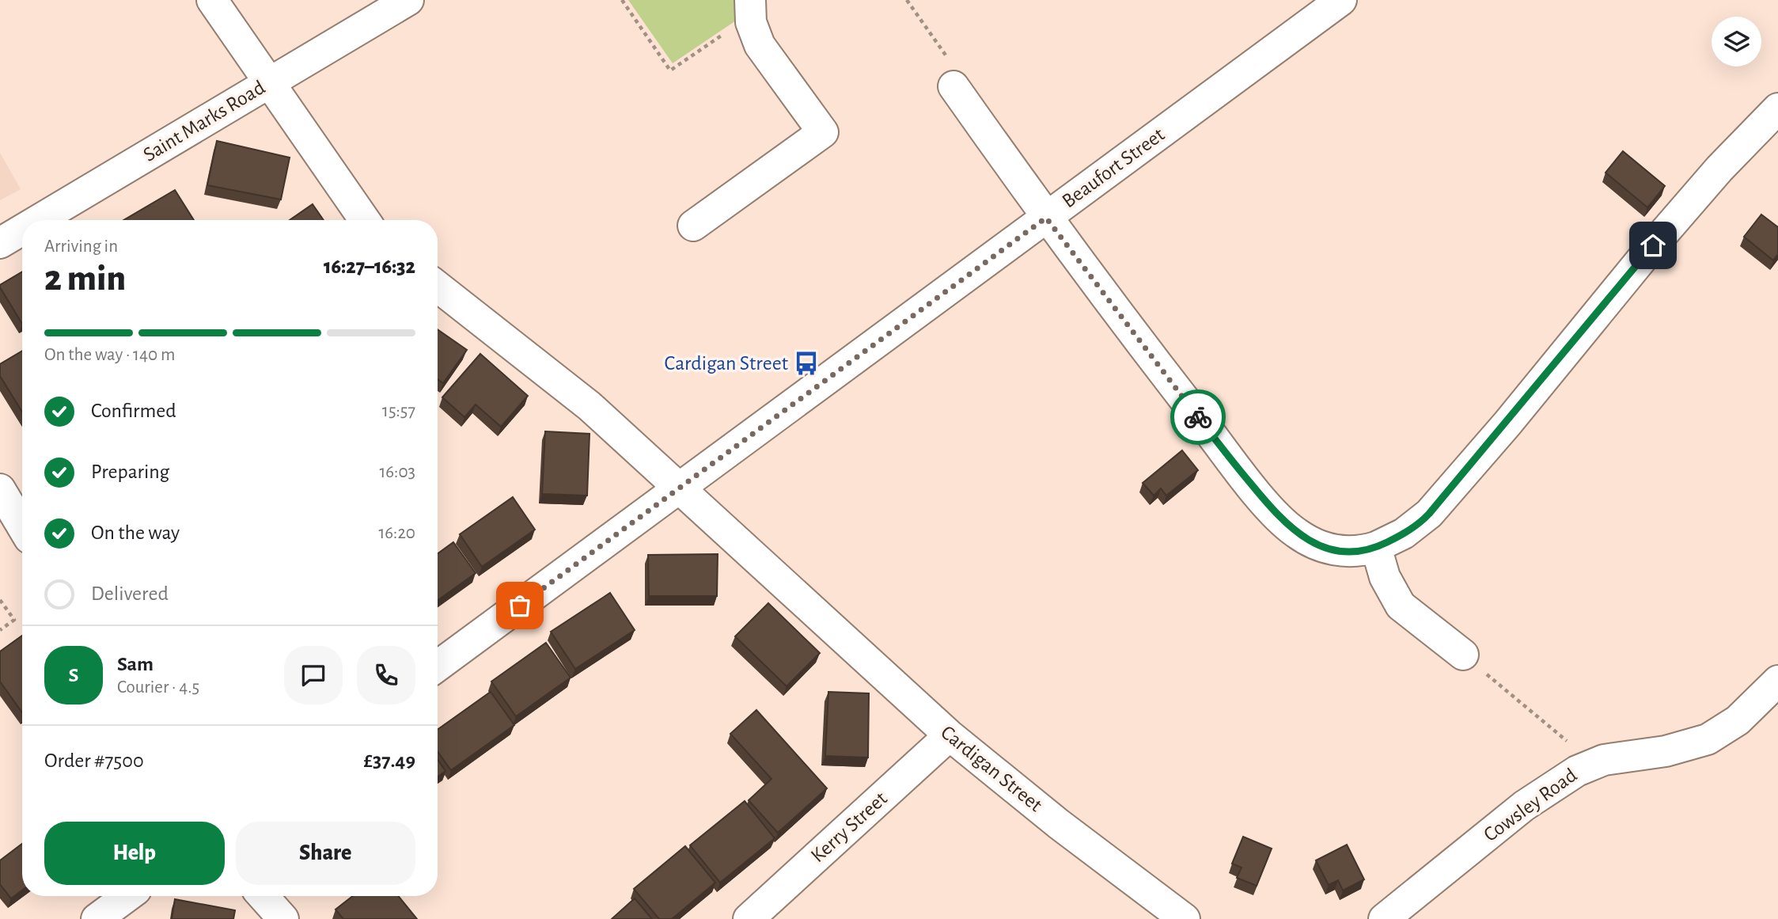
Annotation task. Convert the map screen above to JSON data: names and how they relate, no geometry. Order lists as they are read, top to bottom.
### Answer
{
  "streets": {
    "street": [
      "Saint Marks Road",
      "Beaufort Street",
      "Cardigan Street",
      "Cowsley Road",
      "Kerry Street"
    ]
  },
  "crossings": [
    ["Beaufort Street", "Cardigan Street"],
    ["Cardigan Street", "Kerry Street"]
  ],
  "places": {
    "bus stop": ["Cardigan Street"]
  },
  "page": {
    "heading": ["2 min", "Arriving in", "16:27–16:32"],
    "panel": [
      "Sam",
      "Courier · 4.5",
      "Order #7500",
      "£37.49"
    ],
    "bar": "On the way · 140 m",
    "list": [
      ["Confirmed", "15:57"],
      ["Preparing", "16:03"],
      ["On the way", "16:20"],
      "Delivered"
    ],
    "round": "S",
    "buttons": ["Help", "Share"]
  }
}
